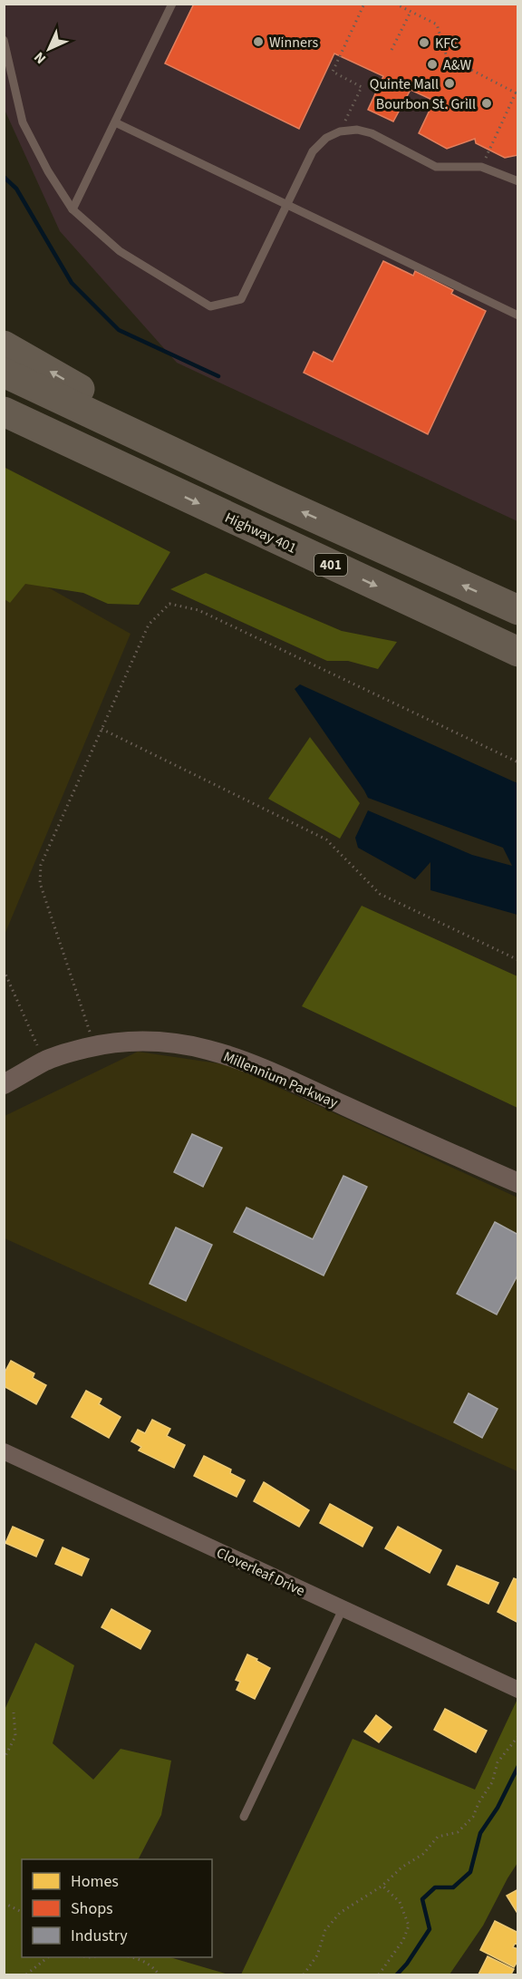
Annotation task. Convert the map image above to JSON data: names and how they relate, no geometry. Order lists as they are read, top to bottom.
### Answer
{
  "streets": {
    "highway": ["Highway 401", "401"],
    "street": ["Millennium Parkway", "Cloverleaf Drive"]
  },
  "places": [
    "Winners",
    "KFC",
    "A&W",
    "Quinte Mall",
    "Bourbon St. Grill"
  ],
  "legend": ["Homes", "Shops", "Industry"],
  "north": "bottom left"
}
